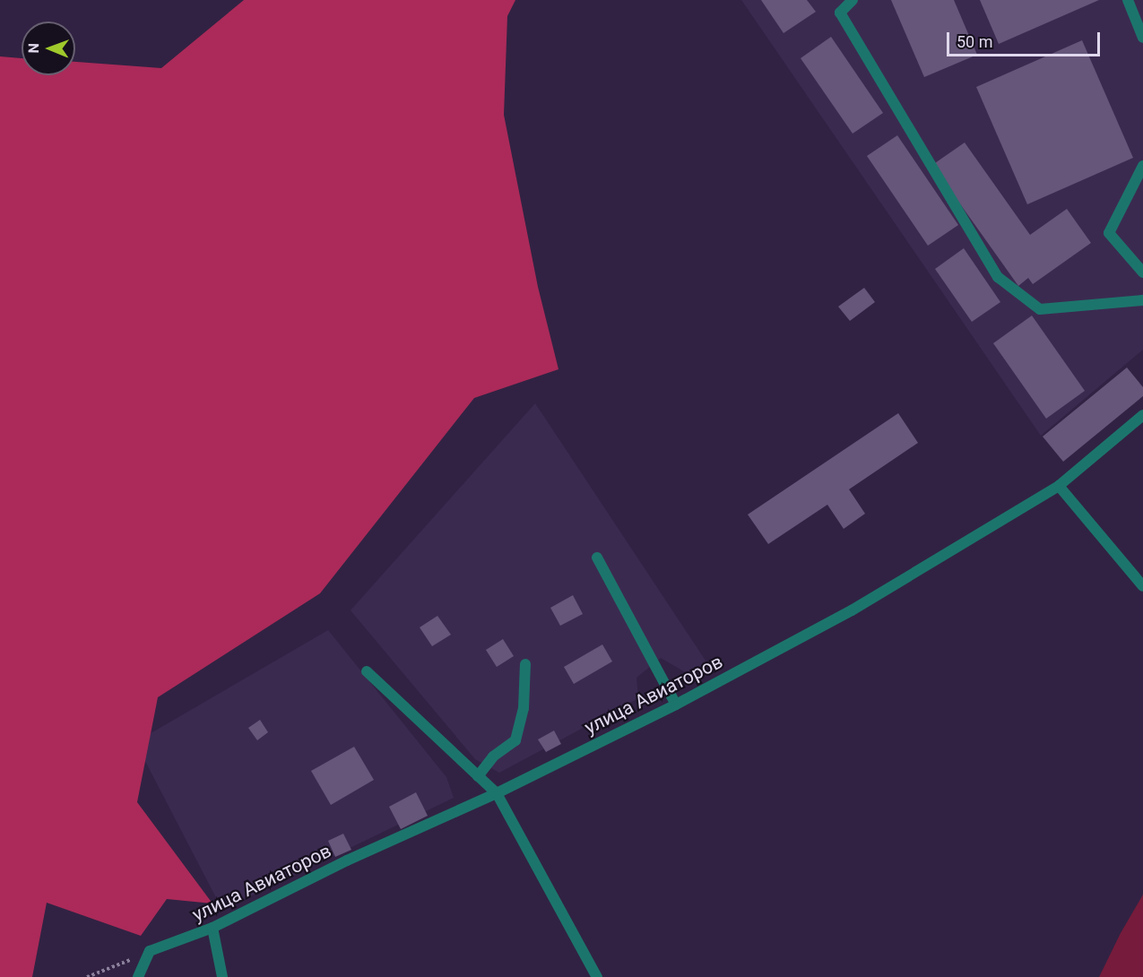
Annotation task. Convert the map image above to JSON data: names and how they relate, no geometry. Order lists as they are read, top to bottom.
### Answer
{
  "streets": {
    "street": ["улица Авиаторов"]
  },
  "scale_bar": "50 m",
  "north": "left"
}
